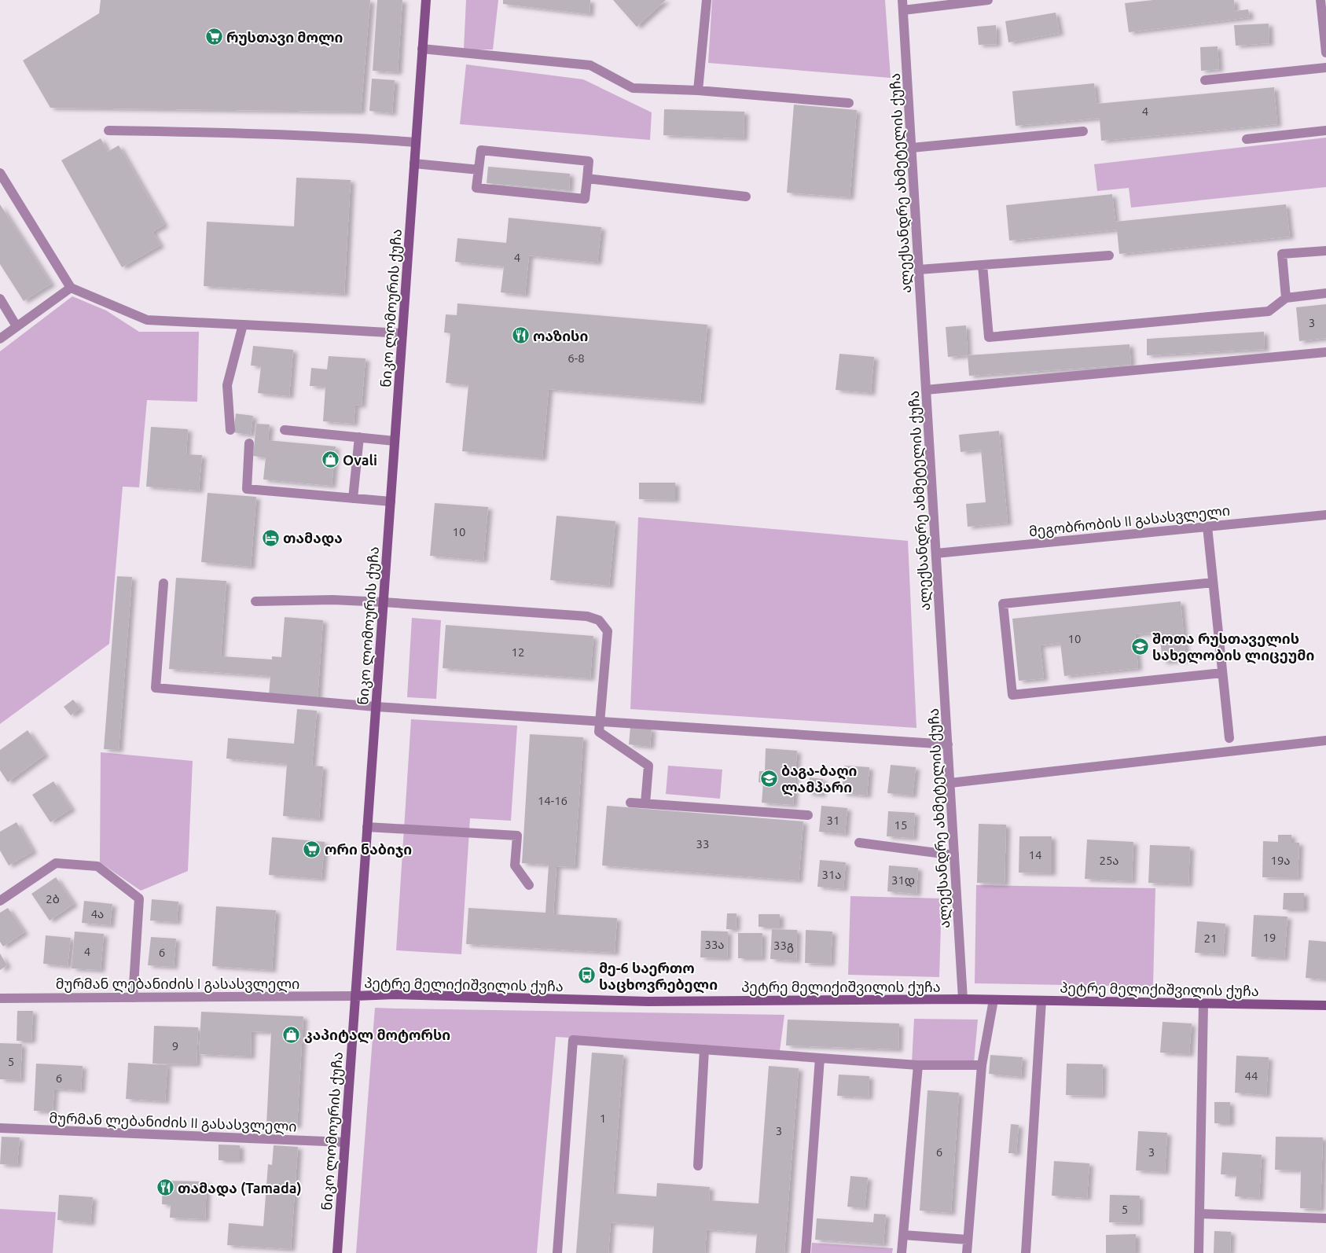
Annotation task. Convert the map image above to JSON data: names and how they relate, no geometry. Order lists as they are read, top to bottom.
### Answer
{
  "streets": {
    "street": [
      "ალექსანდრე ახმეტელის ქუჩა",
      "ნიკო ლომოურის ქუჩა",
      "მეგობრობის II გასასვლელი",
      "მურმან ლებანიძის I გასასვლელი",
      "პეტრე მელიქიშვილის ქუჩა",
      "მურმან ლებანიძის II გასასვლელი"
    ]
  },
  "crossings": [
    ["ალექსანდრე ახმეტელის ქუჩა", "მეგობრობის II გასასვლელი"],
    ["ალექსანდრე ახმეტელის ქუჩა", "პეტრე მელიქიშვილის ქუჩა"],
    ["ნიკო ლომოურის ქუჩა", "მურმან ლებანიძის I გასასვლელი"],
    ["ნიკო ლომოურის ქუჩა", "პეტრე მელიქიშვილის ქუჩა"],
    ["ნიკო ლომოურის ქუჩა", "მურმან ლებანიძის II გასასვლელი"],
    ["მურმან ლებანიძის I გასასვლელი", "პეტრე მელიქიშვილის ქუჩა"]
  ],
  "places": {
    "supermarket": ["რუსთავი მოლი", "ორი ნაბიჯი"],
    "restaurant": ["ოაზისი", "თამადა (Tamada)"],
    "shop": ["Ovali", "კაპიტალ მოტორსი"],
    "hotel": ["თამადა"],
    "school or university": ["შოთა რუსთაველის სახელობის ლიცეუმი", "ბაგა-ბაღი ლამპარი"],
    "bus stop": ["მე-6 საერთო საცხოვრებელი"]
  },
  "house_numbers": [
    "4",
    "4",
    "3",
    "6-8",
    "10",
    "10",
    "12",
    "14-16",
    "31",
    "15",
    "33",
    "14",
    "25ა",
    "19ა",
    "31ა",
    "31დ",
    "2ბ",
    "4ა",
    "19",
    "21",
    "33ა",
    "33გ",
    "4",
    "6",
    "9",
    "5",
    "44",
    "6",
    "1",
    "3",
    "6",
    "3",
    "5"
  ]
}
